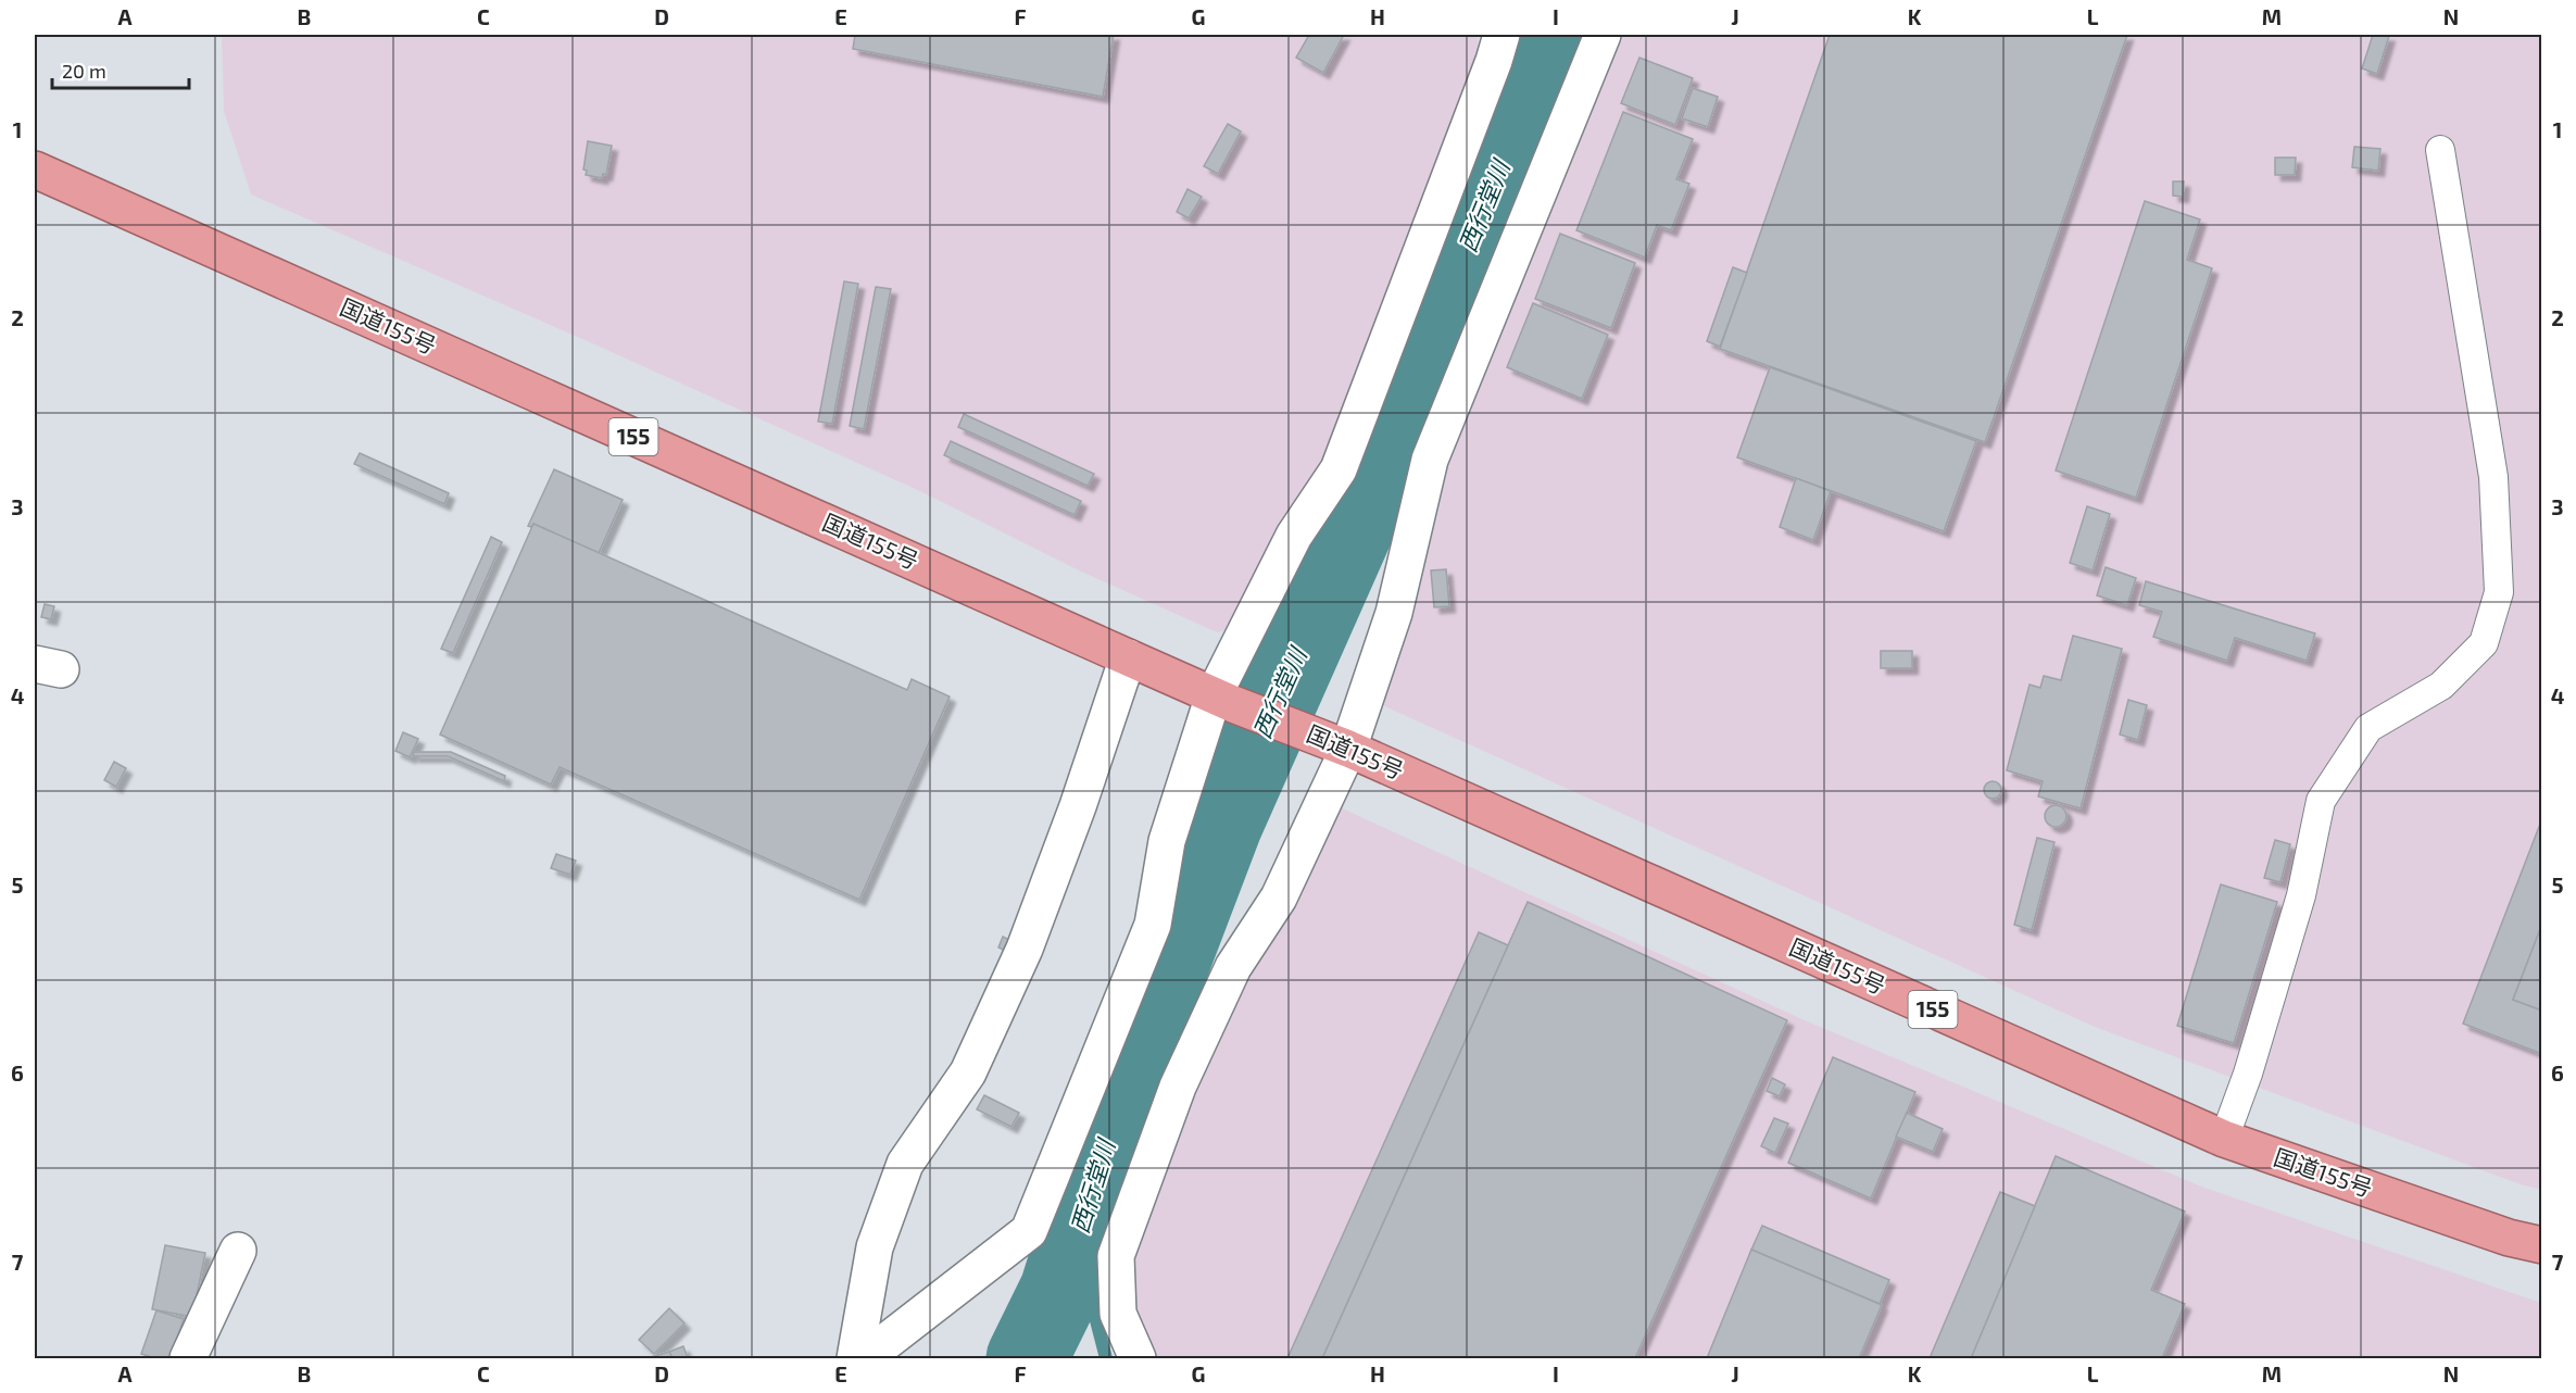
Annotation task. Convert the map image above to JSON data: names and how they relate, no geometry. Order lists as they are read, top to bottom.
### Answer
{
  "streets": {
    "highway": ["国道155号", "155"]
  },
  "water": ["西行堂川"],
  "scale_bar": "20 m",
  "grid": {
    "columns": [
      "A",
      "B",
      "C",
      "D",
      "E",
      "F",
      "G",
      "H",
      "I",
      "J",
      "K",
      "L",
      "M",
      "N"
    ],
    "rows": [
      "1",
      "2",
      "3",
      "4",
      "5",
      "6",
      "7"
    ]
  }
}
